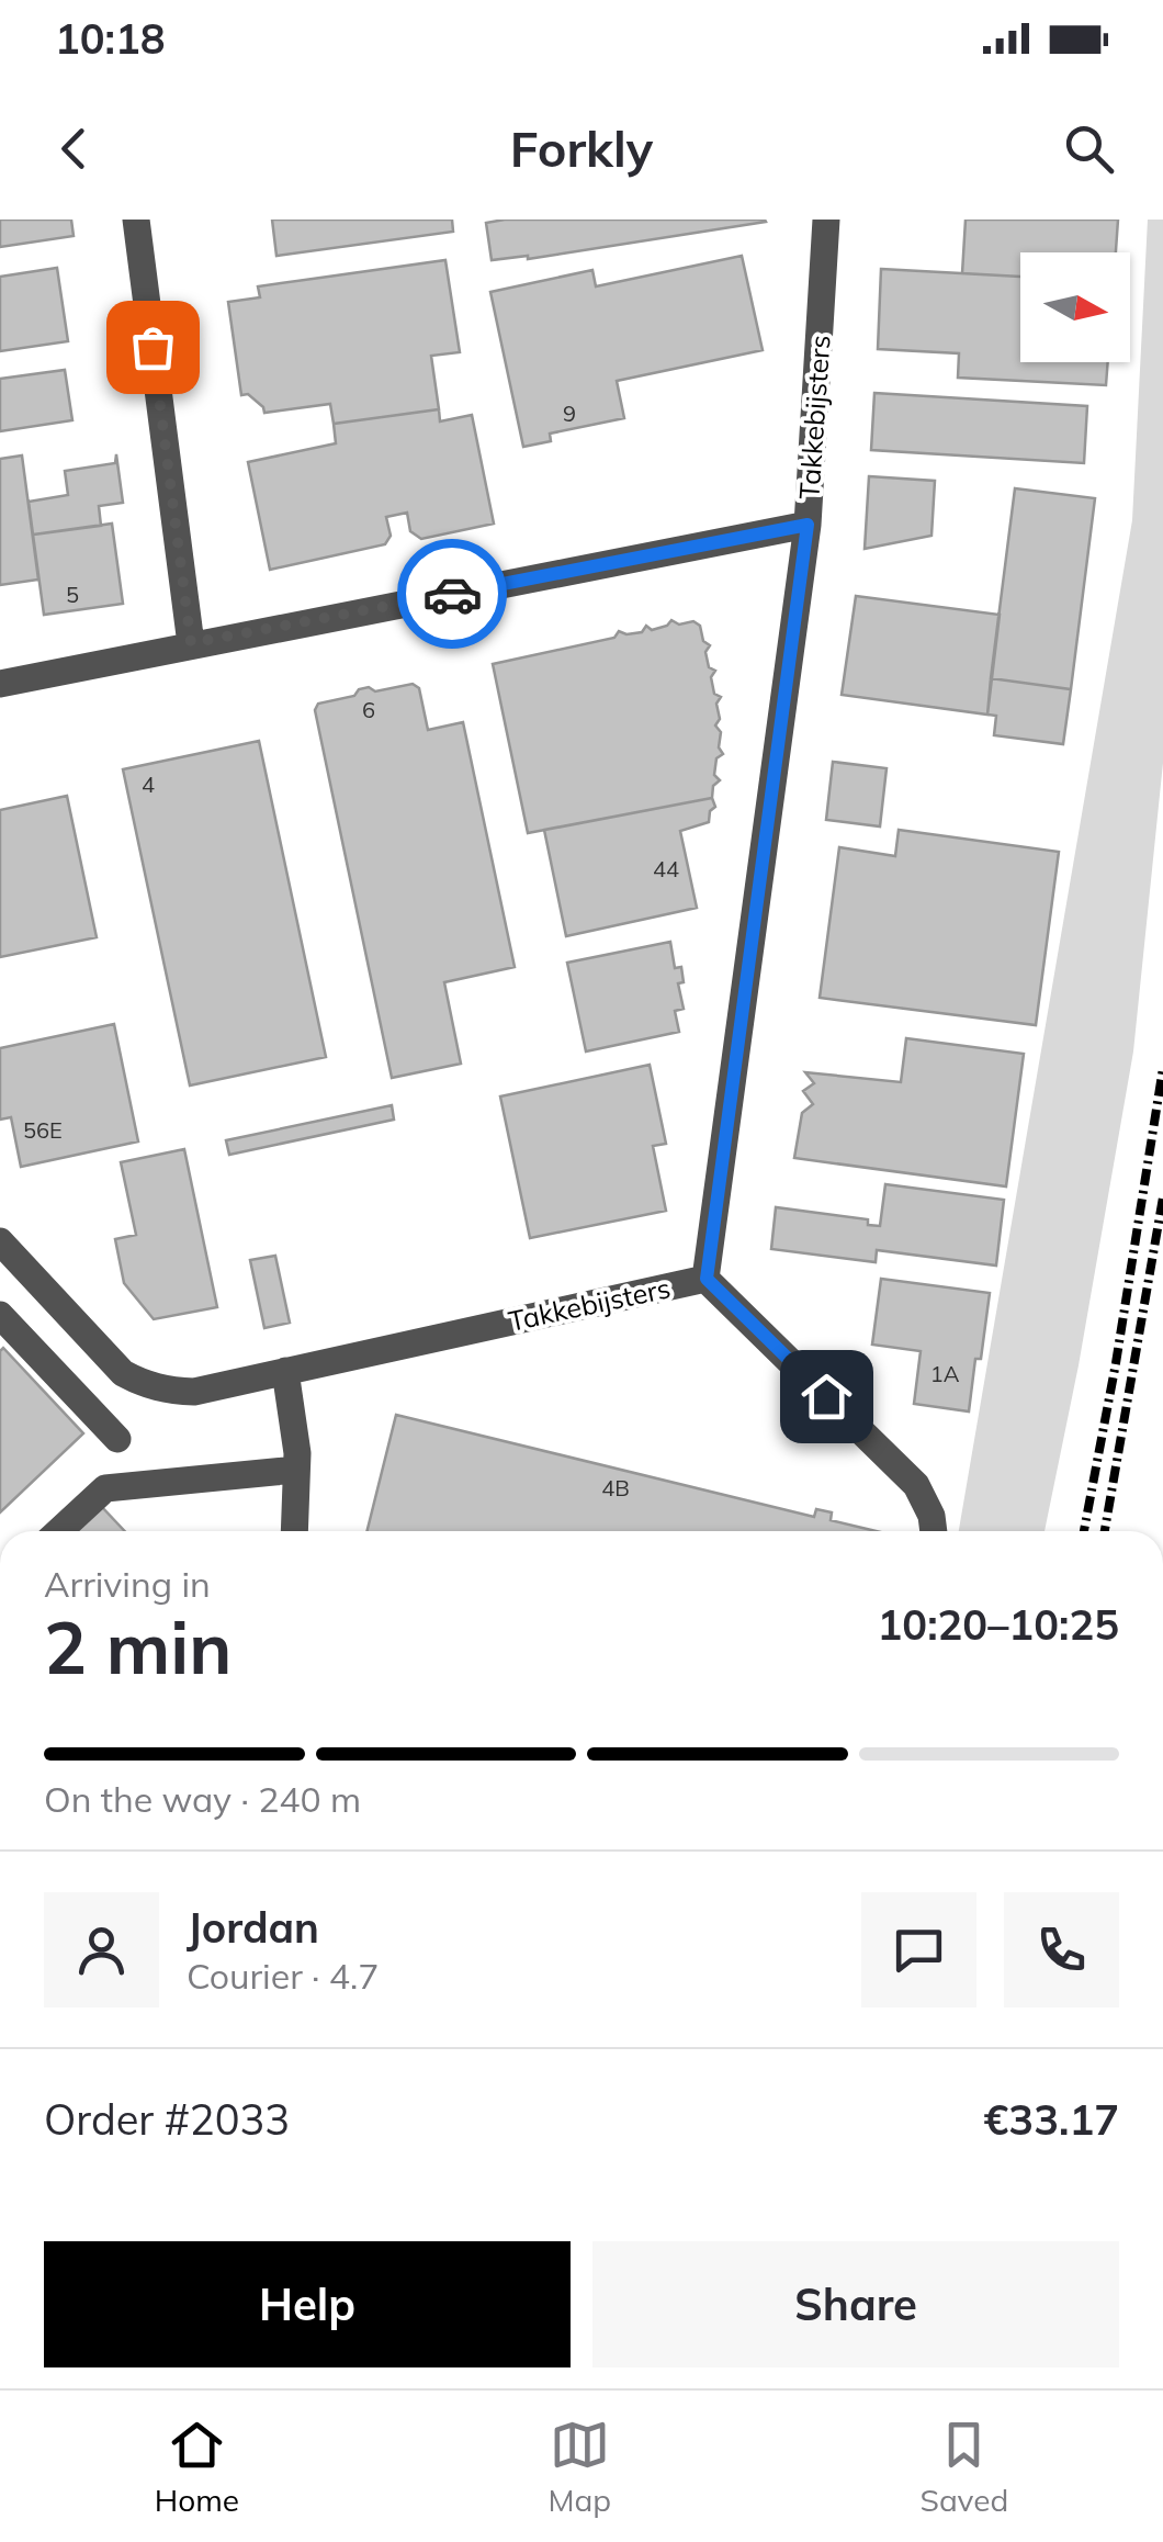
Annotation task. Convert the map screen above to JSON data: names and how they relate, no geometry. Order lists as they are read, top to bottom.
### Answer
{
  "streets": {
    "street": ["Takkebijsters"]
  },
  "house_numbers": [
    "9",
    "5",
    "6",
    "4",
    "44",
    "56E",
    "1A",
    "4B"
  ],
  "north": "right",
  "page": {
    "status": "10:18",
    "header": "Forkly",
    "heading": ["2 min", "Arriving in", "10:20–10:25"],
    "panel": [
      "Jordan",
      "Courier · 4.7",
      "Order #2033",
      "€33.17"
    ],
    "bar": "On the way · 240 m",
    "buttons": ["Help", "Share"],
    "tabs": ["Home", "Map", "Saved"]
  }
}
